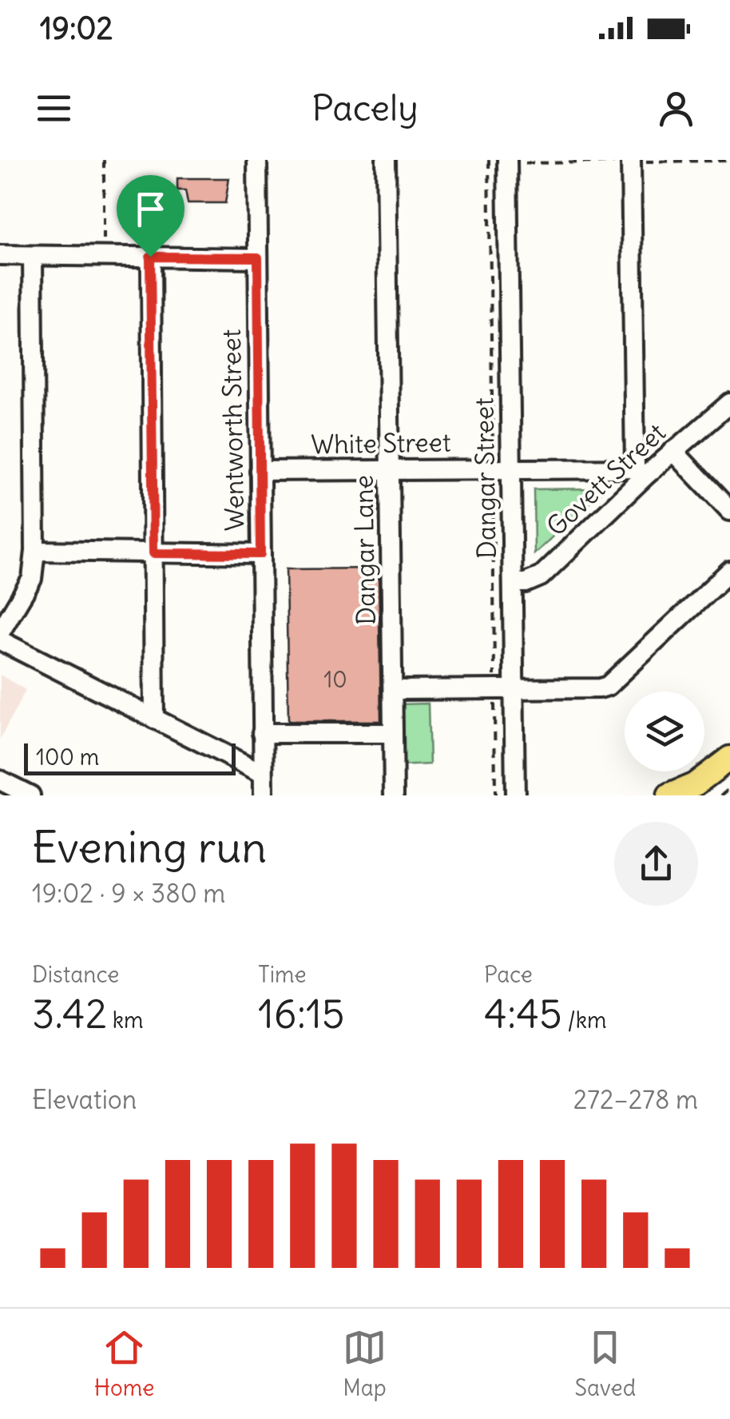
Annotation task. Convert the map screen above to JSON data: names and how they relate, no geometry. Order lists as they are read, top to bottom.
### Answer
{
  "streets": {
    "street": [
      "Wentworth Street",
      "White Street",
      "Dangar Street",
      "Govett Street",
      "Dangar Lane"
    ]
  },
  "crossings": [
    ["Wentworth Street", "White Street"],
    ["White Street", "Dangar Street"],
    ["White Street", "Govett Street"],
    ["White Street", "Dangar Lane"],
    ["Dangar Street", "Govett Street"]
  ],
  "house_numbers": ["10"],
  "scale_bar": "100 m",
  "page": {
    "status": "19:02",
    "header": "Pacely",
    "scale": "100 m",
    "heading": ["Evening run", "19:02 · 9 × 380 m"],
    "stats": [
      ["Distance", "3.42 km"],
      ["Time", "16:15"],
      ["Pace", "4:45 /km"]
    ],
    "chart": ["Elevation", "272–278 m"],
    "tabs": ["Home", "Map", "Saved"]
  }
}
